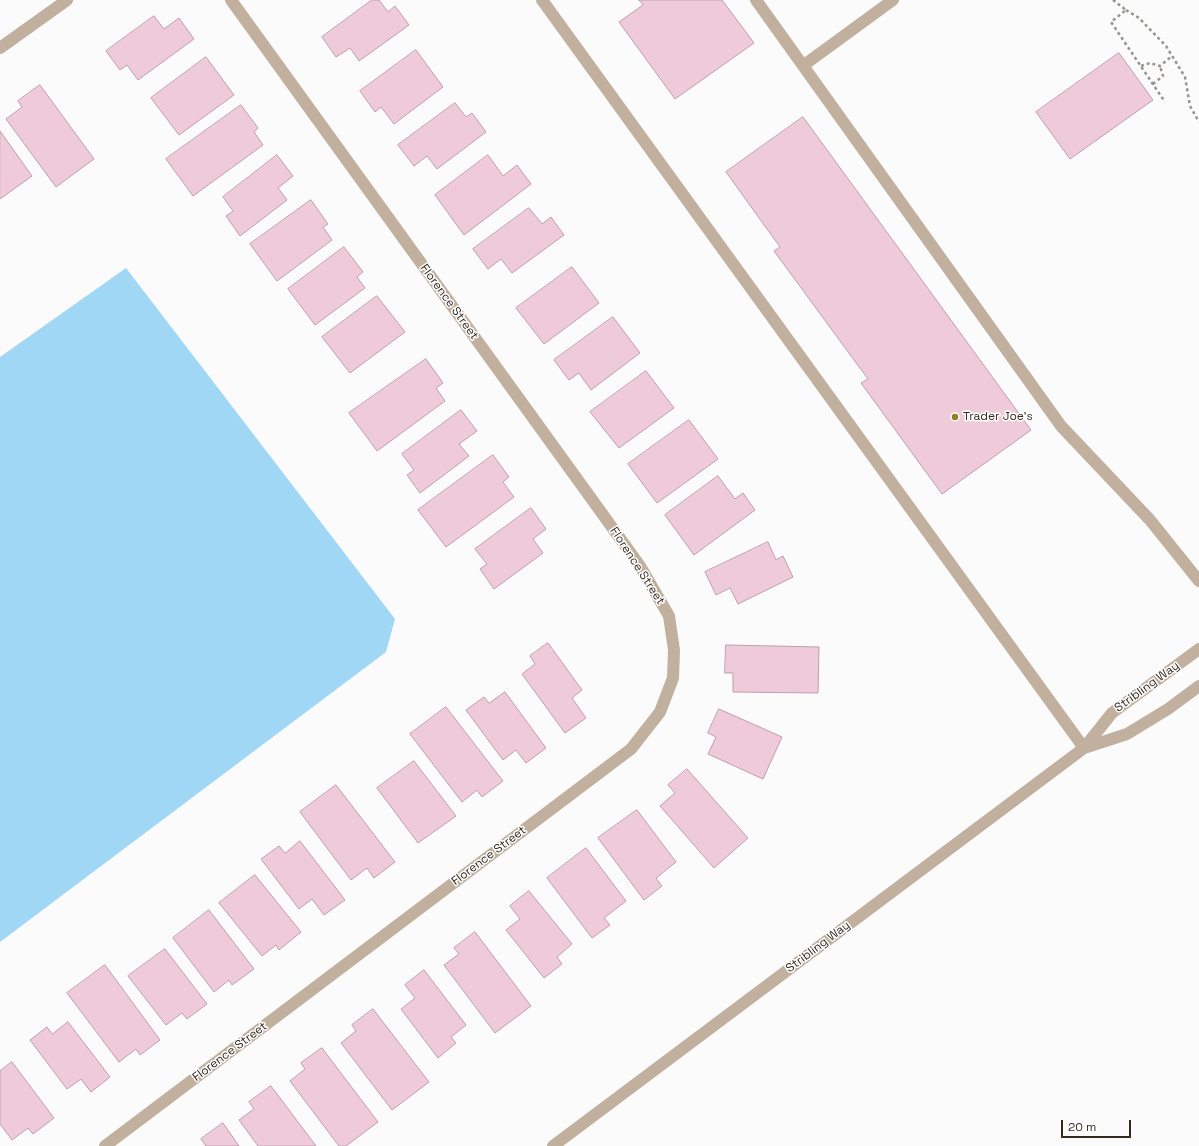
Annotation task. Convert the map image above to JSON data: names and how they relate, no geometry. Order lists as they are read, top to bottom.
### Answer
{
  "streets": {
    "street": ["Florence Street", "Stribling Way"]
  },
  "places": ["Trader Joe's"],
  "scale_bar": "20 m"
}
